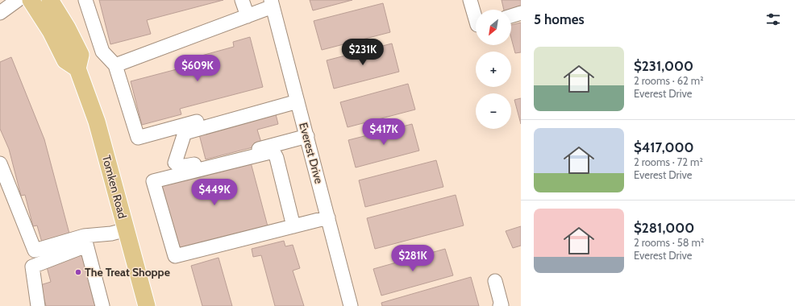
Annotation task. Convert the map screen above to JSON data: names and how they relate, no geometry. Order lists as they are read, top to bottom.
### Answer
{
  "streets": {
    "main road": ["Tomken Road"],
    "street": ["Everest Drive"]
  },
  "places": ["The Treat Shoppe"],
  "north": "bottom left",
  "page": {
    "heading": "5 homes",
    "map_buttons": ["+", "−"],
    "price": [
      "$231K",
      "$609K",
      "$417K",
      "$449K",
      "$281K"
    ],
    "list": [
      {
        "name": "$231,000",
        "note": "2 rooms · 62 m² · Everest Drive"
      },
      {
        "name": "$417,000",
        "note": "2 rooms · 72 m² · Everest Drive"
      },
      {
        "name": "$281,000",
        "note": "2 rooms · 58 m² · Everest Drive"
      }
    ]
  }
}
